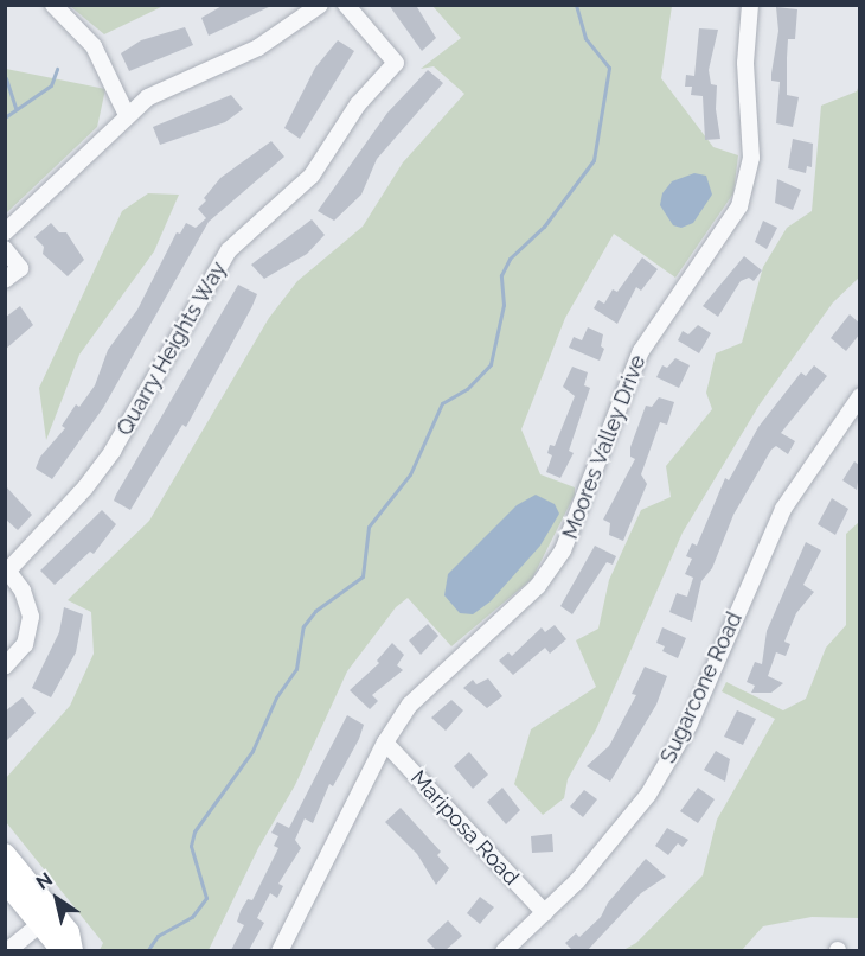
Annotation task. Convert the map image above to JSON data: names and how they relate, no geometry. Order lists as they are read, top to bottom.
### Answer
{
  "streets": {
    "street": [
      "Quarry Heights Way",
      "Moores Valley Drive",
      "Sugarcone Road",
      "Mariposa Road"
    ]
  },
  "crossings": [
    ["Moores Valley Drive", "Mariposa Road"],
    ["Sugarcone Road", "Mariposa Road"]
  ],
  "north": "top left"
}
